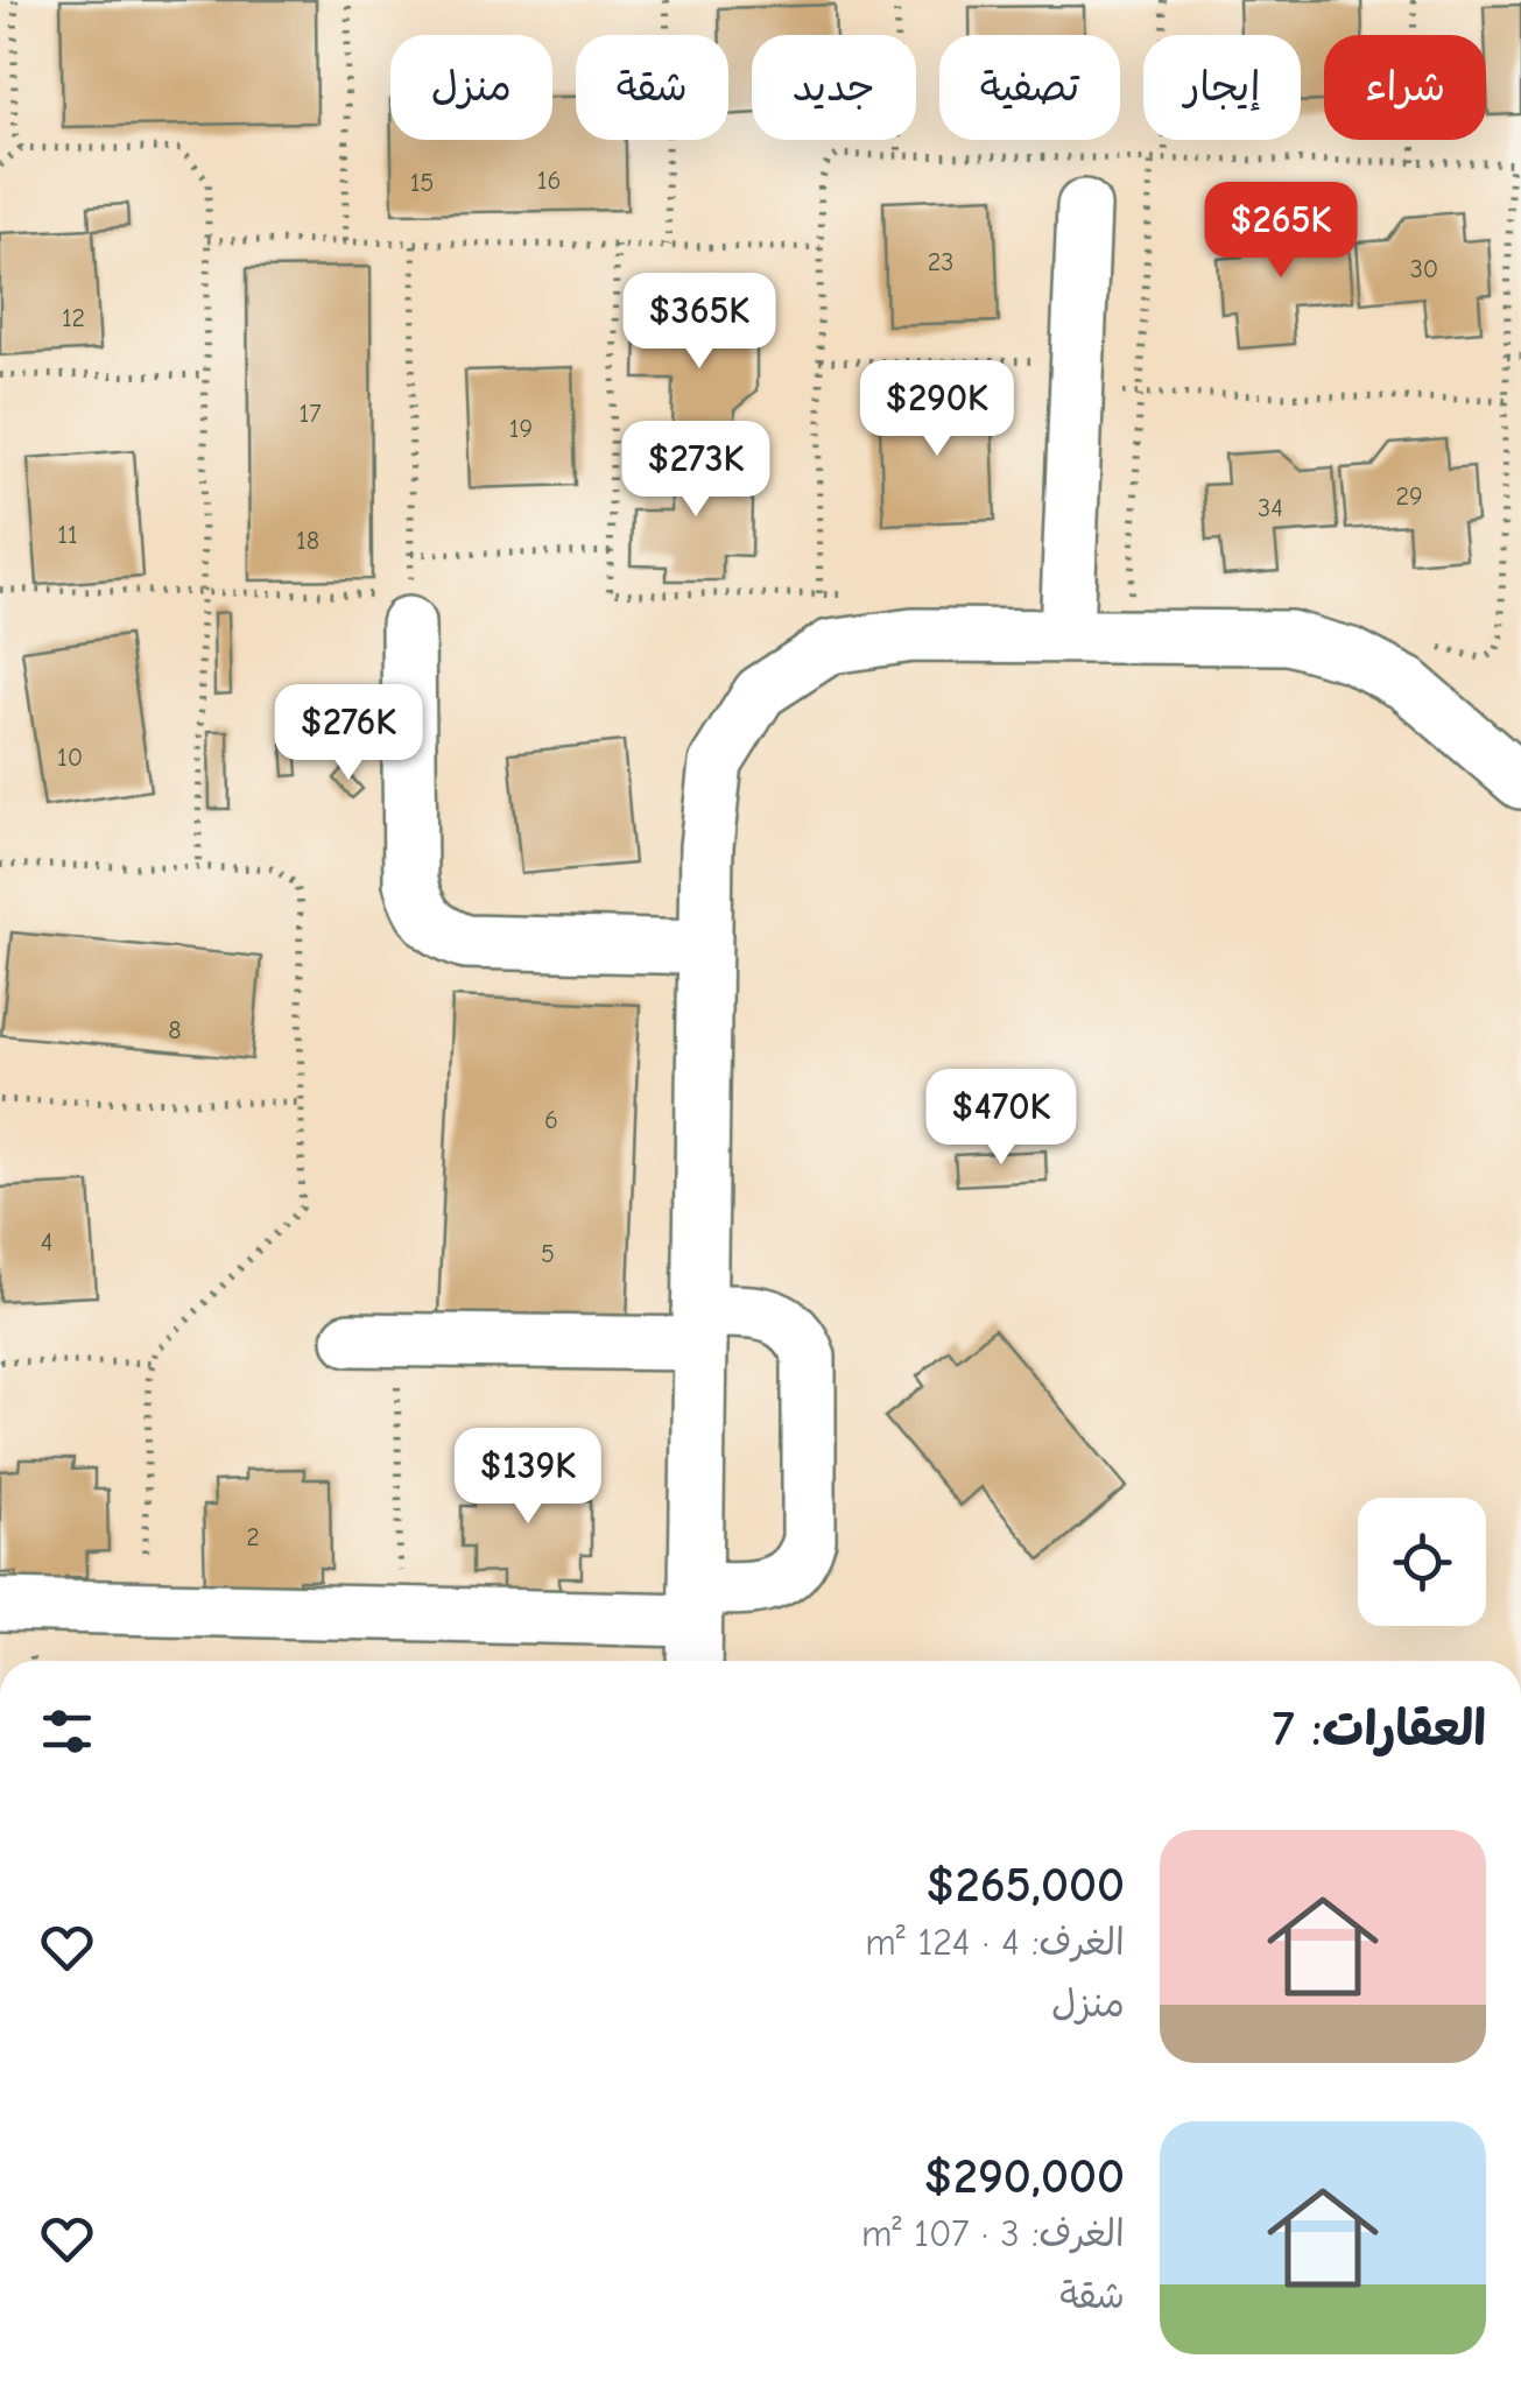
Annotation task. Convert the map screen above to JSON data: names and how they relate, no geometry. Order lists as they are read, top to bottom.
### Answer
{
  "house_numbers": [
    "16",
    "15",
    "23",
    "30",
    "12",
    "17",
    "19",
    "29",
    "34",
    "11",
    "18",
    "10",
    "8",
    "6",
    "4",
    "5",
    "2"
  ],
  "page": {
    "chip": [
      "شراء",
      "إيجار",
      "تصفية",
      "جديد",
      "شقة",
      "منزل"
    ],
    "price": [
      "$265K",
      "$365K",
      "$290K",
      "$273K",
      "$276K",
      "$470K",
      "$139K"
    ],
    "heading": "العقارات: 7",
    "list": [
      {
        "name": "$265,000",
        "note": "الغرف: 4 · 124 m² · منزل"
      },
      {
        "name": "$290,000",
        "note": "الغرف: 3 · 107 m² · شقة"
      }
    ]
  }
}
